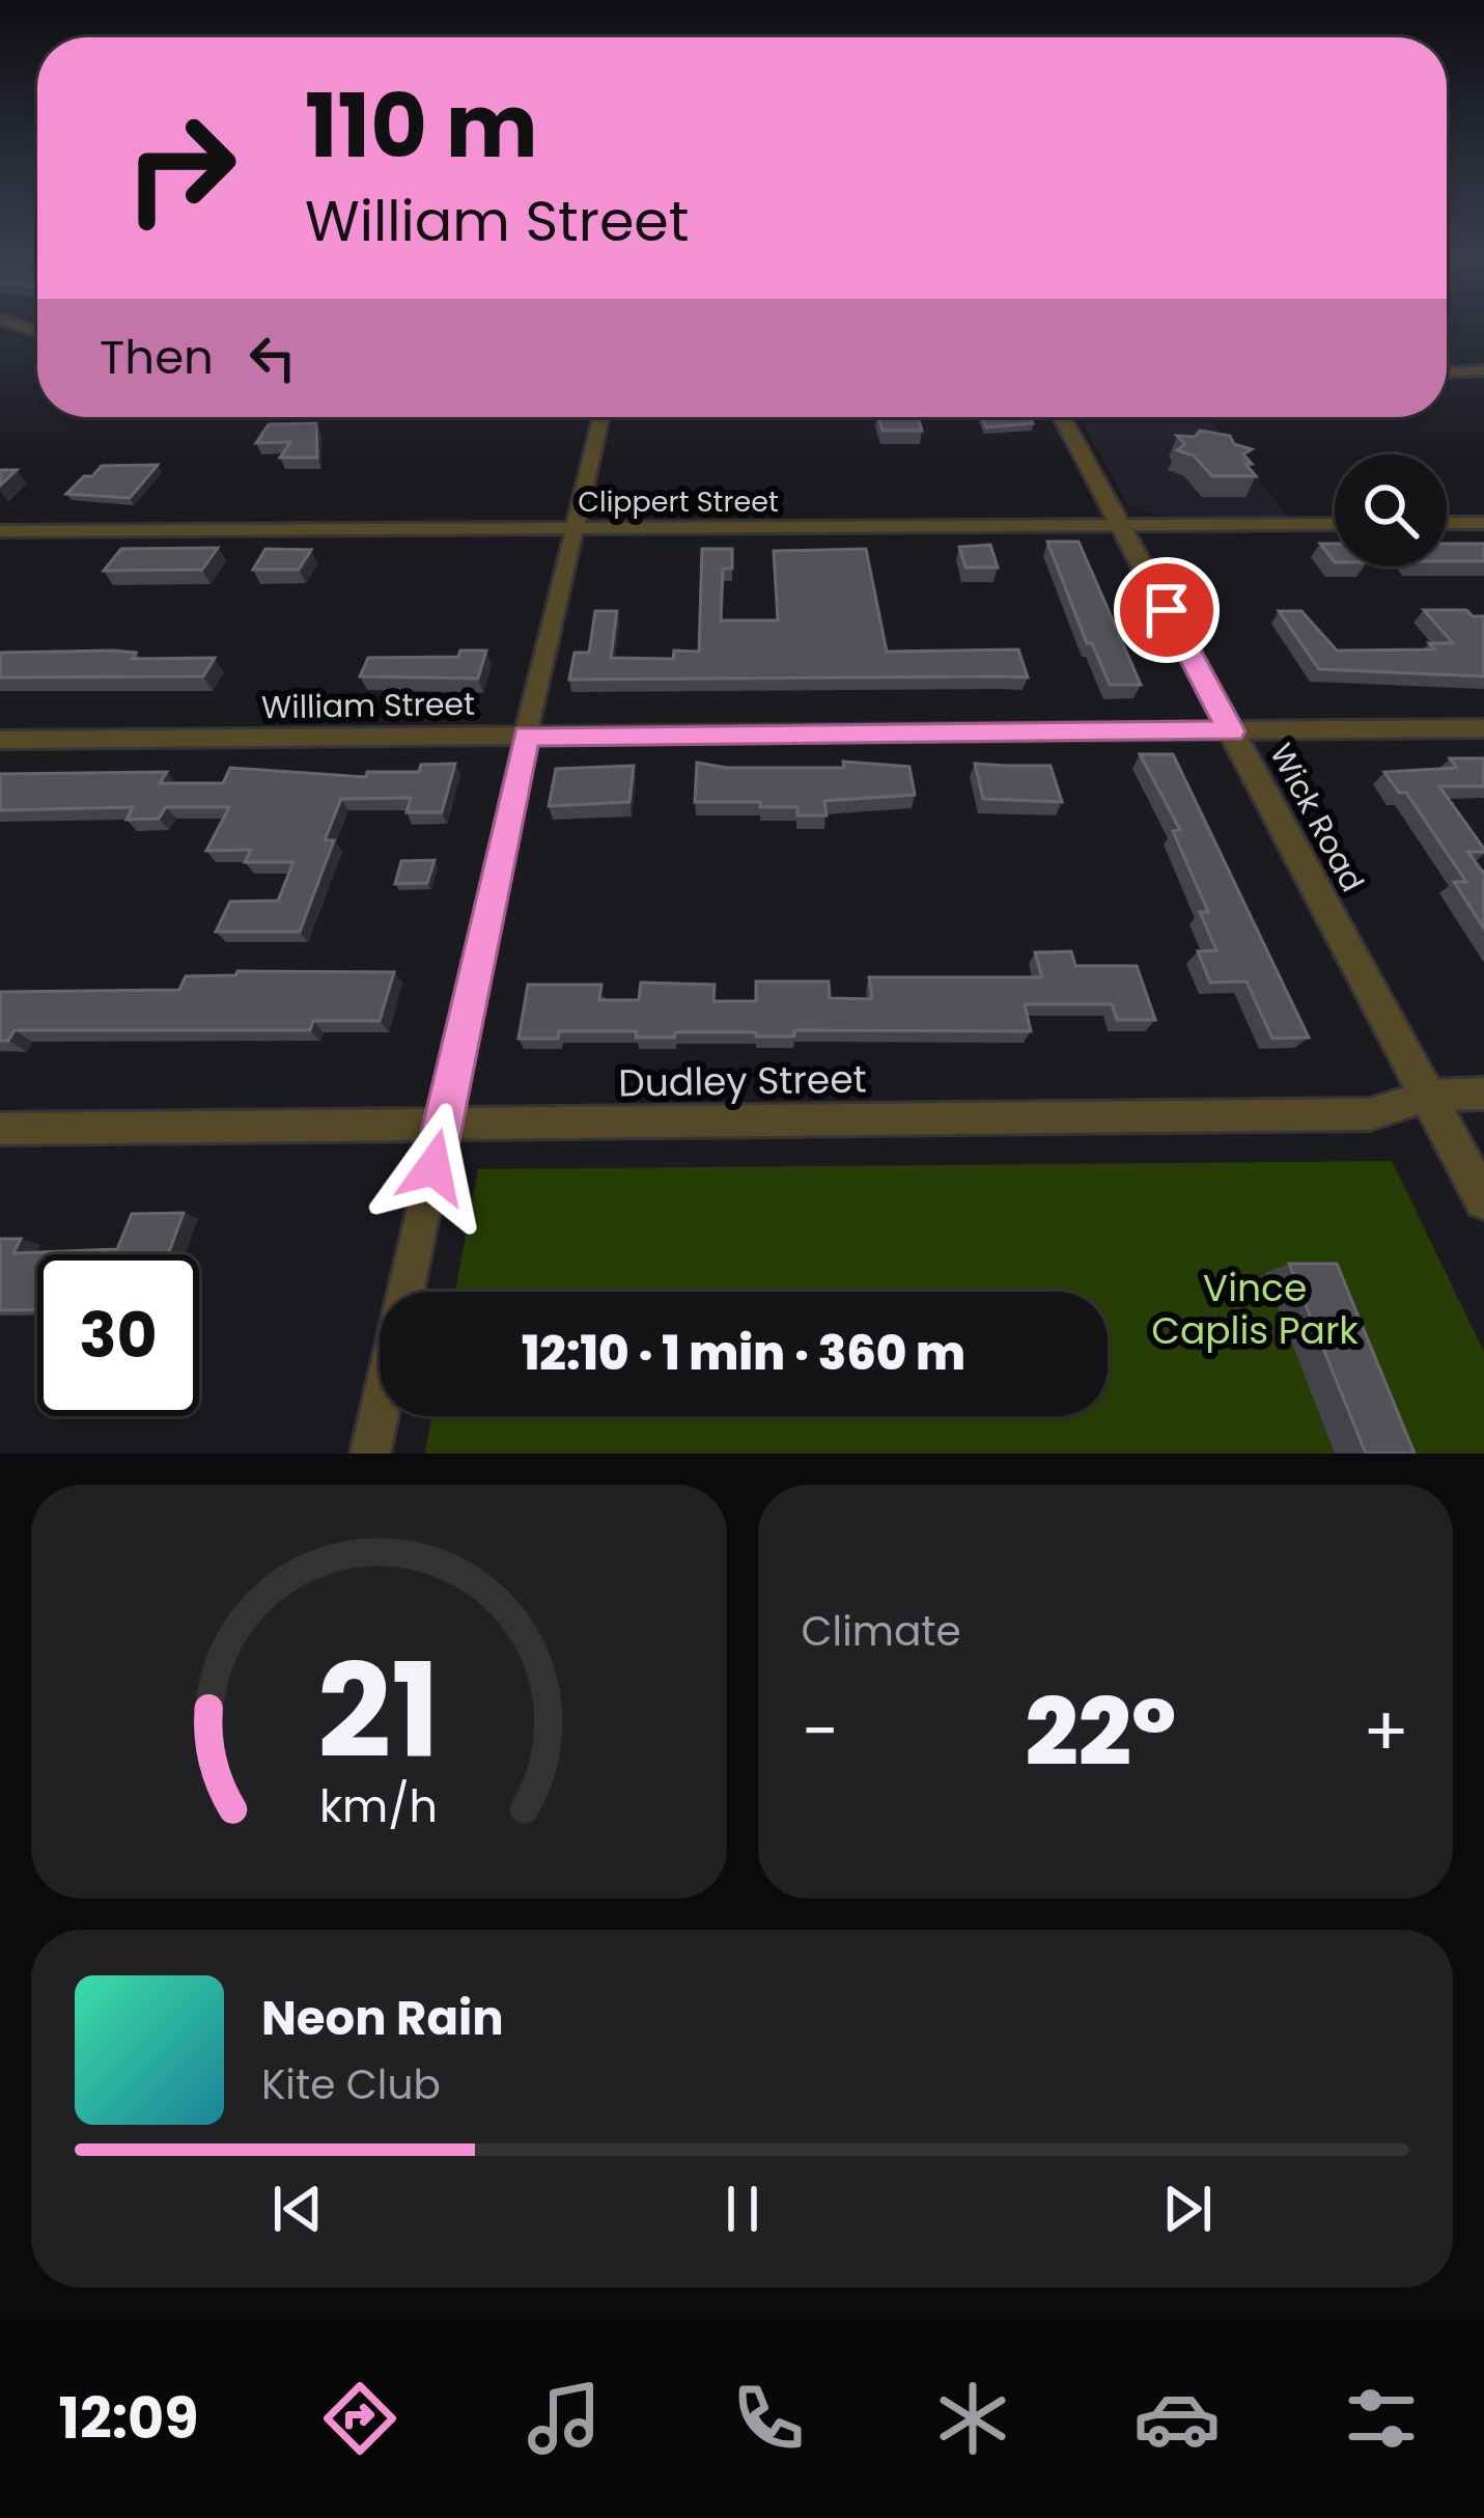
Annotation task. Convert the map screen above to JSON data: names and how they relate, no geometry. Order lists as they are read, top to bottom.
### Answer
{
  "streets": {
    "street": [
      "Clippert Street",
      "William Street",
      "Wick Road",
      "Dudley Street"
    ]
  },
  "crossings": [
    ["Clippert Street", "Wick Road"],
    ["William Street", "Wick Road"],
    ["Wick Road", "Dudley Street"]
  ],
  "parks": ["Vince Caplis Park"],
  "page": {
    "turn": ["110 m", "William Street"],
    "then": "Then",
    "limit": "30",
    "trip": "12:10 · 1 min · 360 m",
    "tile": "Climate",
    "heat": ["−", "22°", "+"],
    "song": ["Neon Rain", "Kite Club"],
    "tabs": "12:09",
    "gauge": ["21", "km/h"]
  }
}
